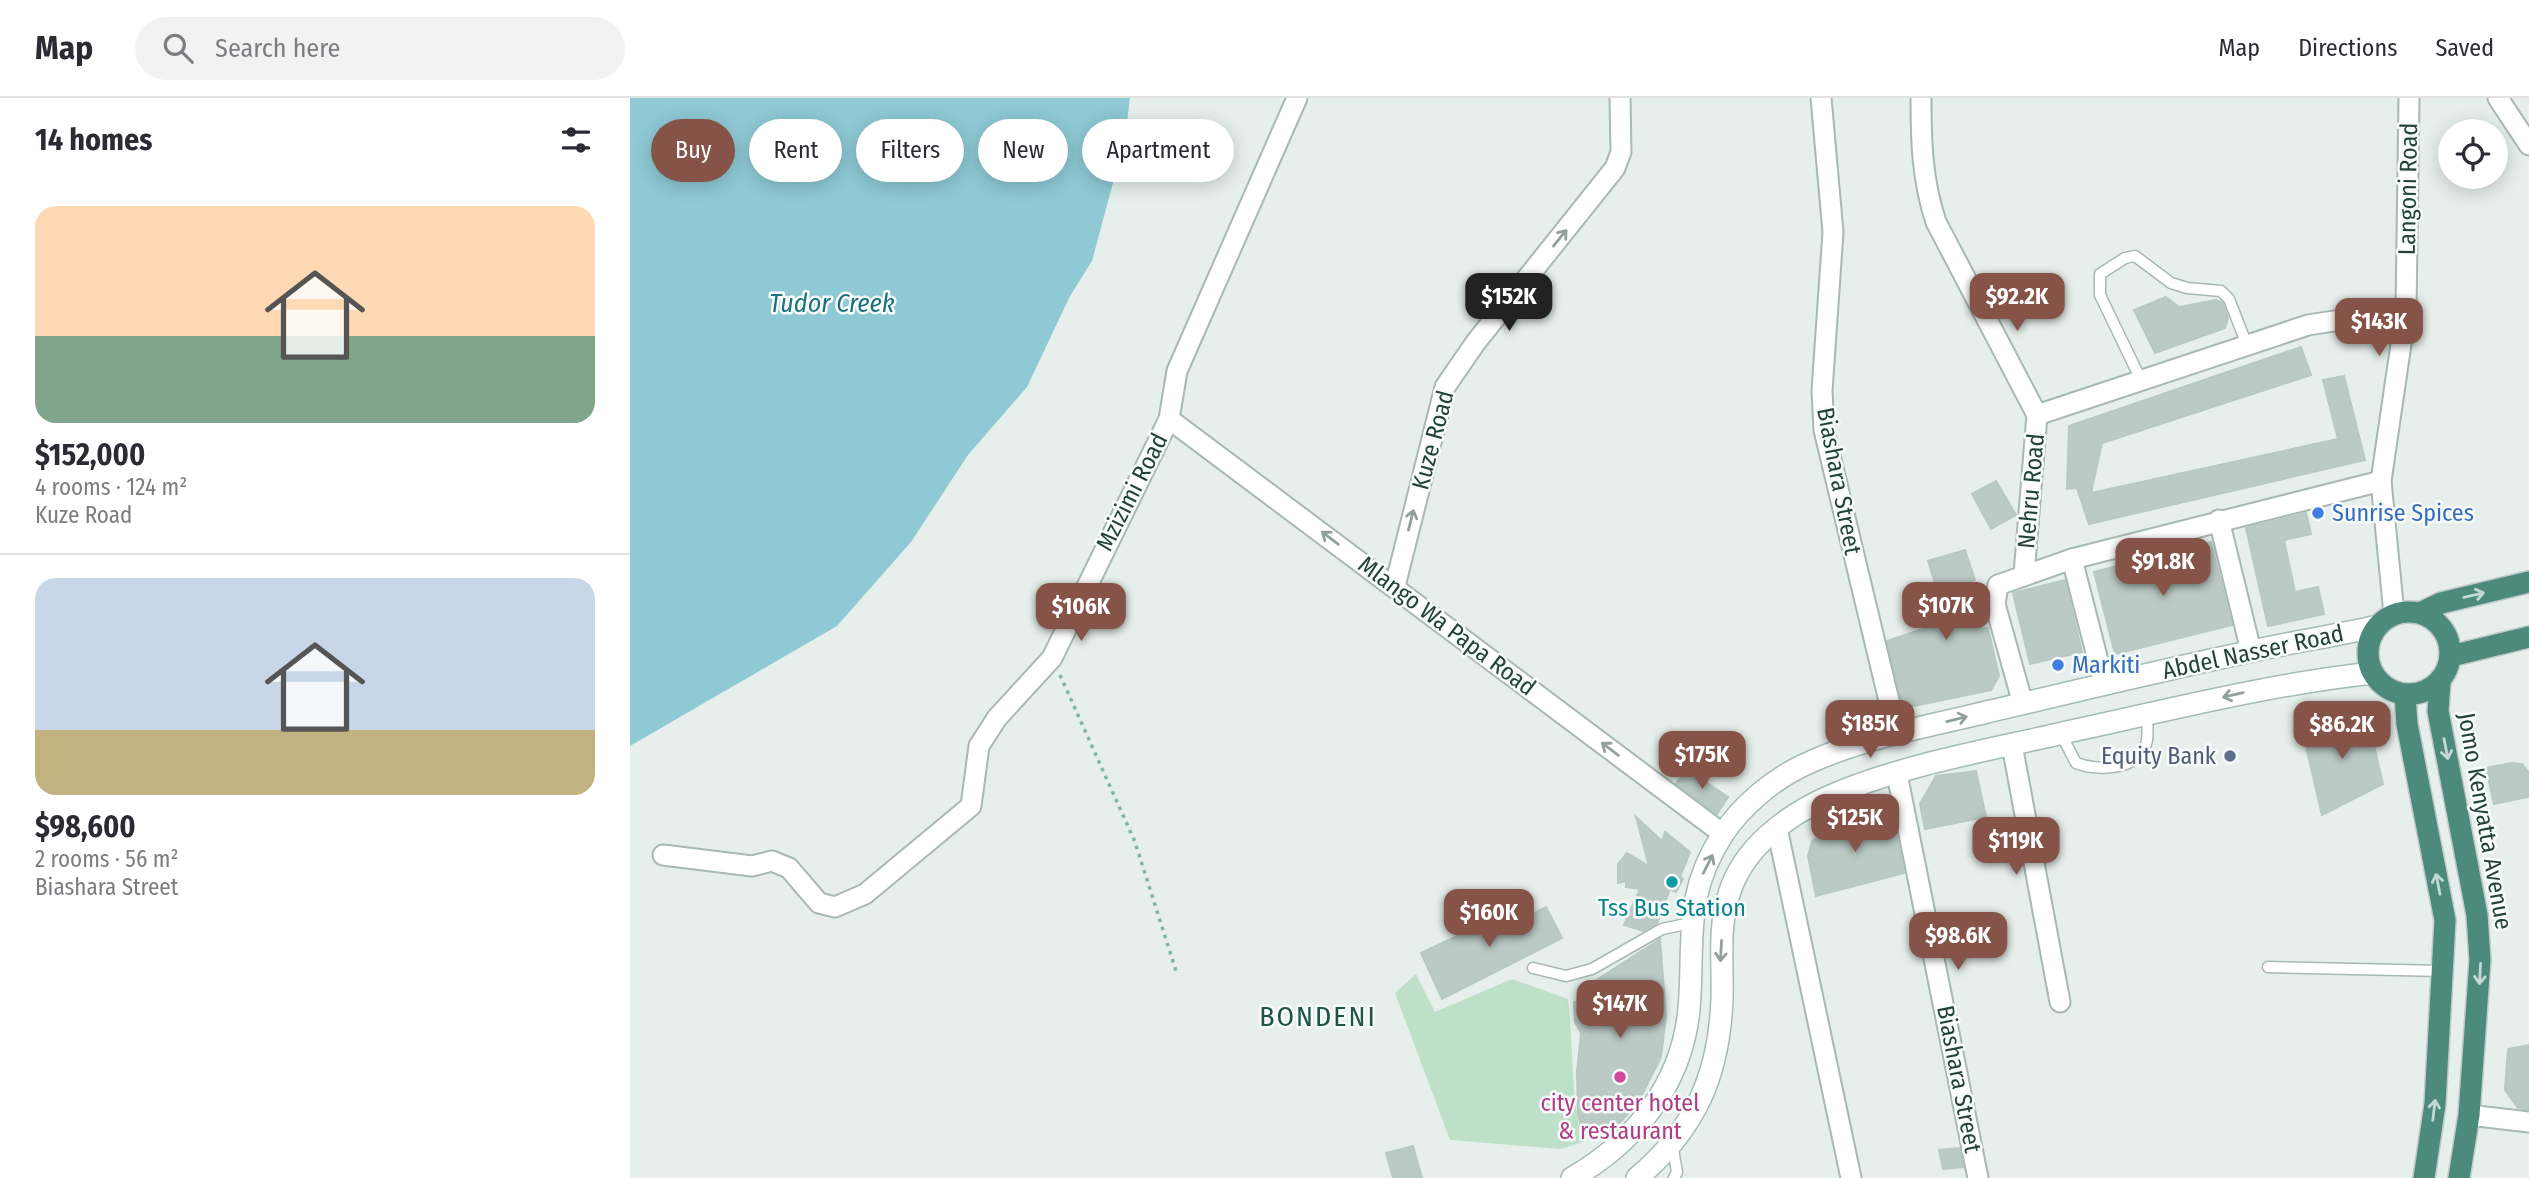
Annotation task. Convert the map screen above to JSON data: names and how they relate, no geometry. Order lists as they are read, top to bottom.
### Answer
{
  "streets": {
    "highway": ["Jomo Kenyatta Avenue"],
    "main road": ["Abdel Nasser Road"],
    "street": [
      "Langoni Road",
      "Kuze Road",
      "Biashara Street",
      "Nehru Road",
      "Mzizimi Road",
      "Mlango Wa Papa Road"
    ]
  },
  "crossings": [
    ["Langoni Road", "Abdel Nasser Road"],
    ["Langoni Road", "Jomo Kenyatta Avenue"],
    ["Kuze Road", "Mlango Wa Papa Road"],
    ["Biashara Street", "Abdel Nasser Road"],
    ["Mzizimi Road", "Mlango Wa Papa Road"],
    ["Mlango Wa Papa Road", "Abdel Nasser Road"],
    ["Abdel Nasser Road", "Jomo Kenyatta Avenue"]
  ],
  "one_way": ["Kuze Road", "Mlango Wa Papa Road"],
  "districts": ["BONDENI"],
  "water": ["Tudor Creek"],
  "places": [
    "Sunrise Spices",
    "Markiti",
    "Equity Bank",
    "Tss Bus Station",
    "city center hotel & restaurant"
  ],
  "page": {
    "header": "Map",
    "search": "Search here",
    "nav": ["Map", "Directions", "Saved"],
    "heading": "14 homes",
    "chip": [
      "Buy",
      "Rent",
      "Filters",
      "New",
      "Apartment"
    ],
    "list": [
      {
        "name": "$152,000",
        "note": "4 rooms · 124 m² · Kuze Road"
      },
      {
        "name": "$98,600",
        "note": "2 rooms · 56 m² · Biashara Street"
      }
    ],
    "price": [
      "$152K",
      "$92.2K",
      "$143K",
      "$91.8K",
      "$107K",
      "$106K",
      "$185K",
      "$86.2K",
      "$175K",
      "$125K",
      "$119K",
      "$160K",
      "$98.6K",
      "$147K"
    ]
  }
}
